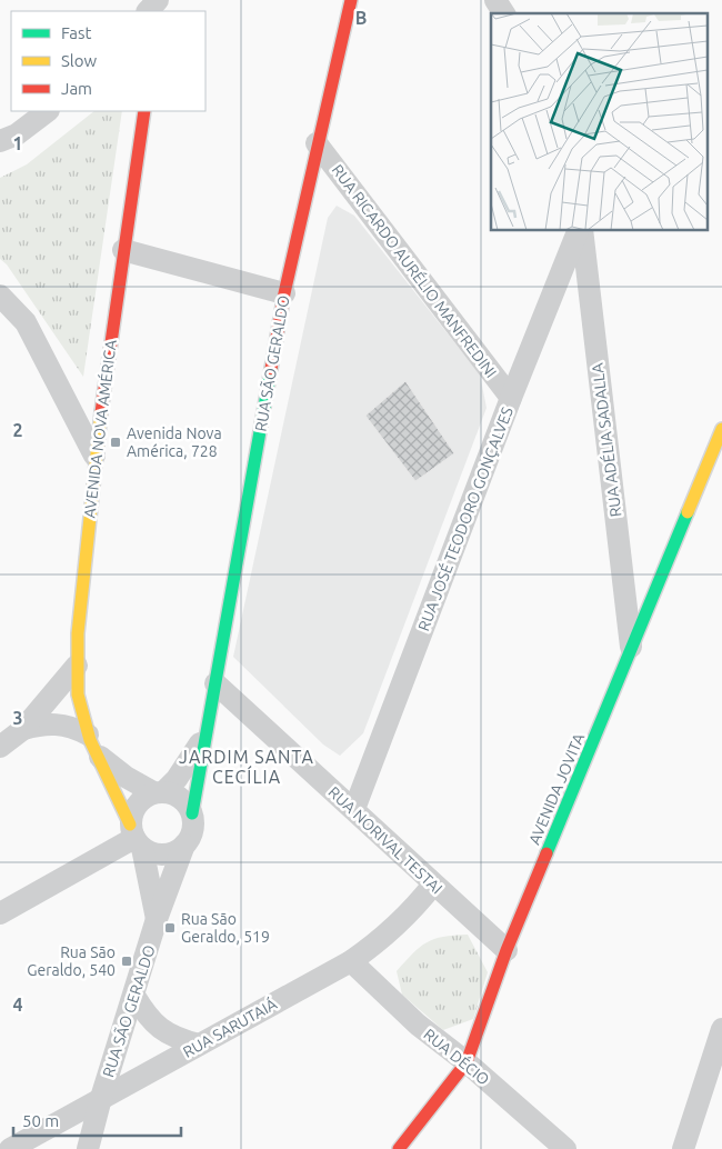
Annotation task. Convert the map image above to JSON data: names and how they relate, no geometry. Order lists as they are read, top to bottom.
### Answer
{
  "streets": {
    "street": [
      "RUA RICARDO AURÉLIO MANFREDINI",
      "RUA SÃO GERALDO",
      "AVENIDA NOVA AMÉRICA",
      "RUA ADÉLIA SADALLA",
      "RUA JOSÉ TEODORO GONÇALVES",
      "AVENIDA JOVITA",
      "RUA NORIVAL TESTAI",
      "RUA SARUTAIÁ",
      "RUA DÉCIO"
    ]
  },
  "crossings": [
    ["RUA RICARDO AURÉLIO MANFREDINI", "RUA SÃO GERALDO"],
    ["RUA RICARDO AURÉLIO MANFREDINI", "RUA JOSÉ TEODORO GONÇALVES"],
    ["RUA SÃO GERALDO", "AVENIDA NOVA AMÉRICA"],
    ["RUA SÃO GERALDO", "RUA NORIVAL TESTAI"],
    ["RUA SÃO GERALDO", "RUA SARUTAIÁ"],
    ["RUA ADÉLIA SADALLA", "AVENIDA JOVITA"],
    ["RUA JOSÉ TEODORO GONÇALVES", "RUA NORIVAL TESTAI"],
    ["AVENIDA JOVITA", "RUA NORIVAL TESTAI"],
    ["AVENIDA JOVITA", "RUA DÉCIO"],
    ["RUA NORIVAL TESTAI", "RUA SARUTAIÁ"],
    ["RUA SARUTAIÁ", "RUA DÉCIO"]
  ],
  "districts": ["JARDIM SANTA CECÍLIA"],
  "places": {
    "transit": ["Avenida Nova América, 728", "Rua São Geraldo, 519", "Rua São Geraldo, 540"]
  },
  "legend": ["Fast", "Slow", "Jam"],
  "scale_bar": "50 m",
  "grid": {
    "columns": ["B"],
    "rows": [
      "1",
      "2",
      "3",
      "4"
    ]
  }
}
